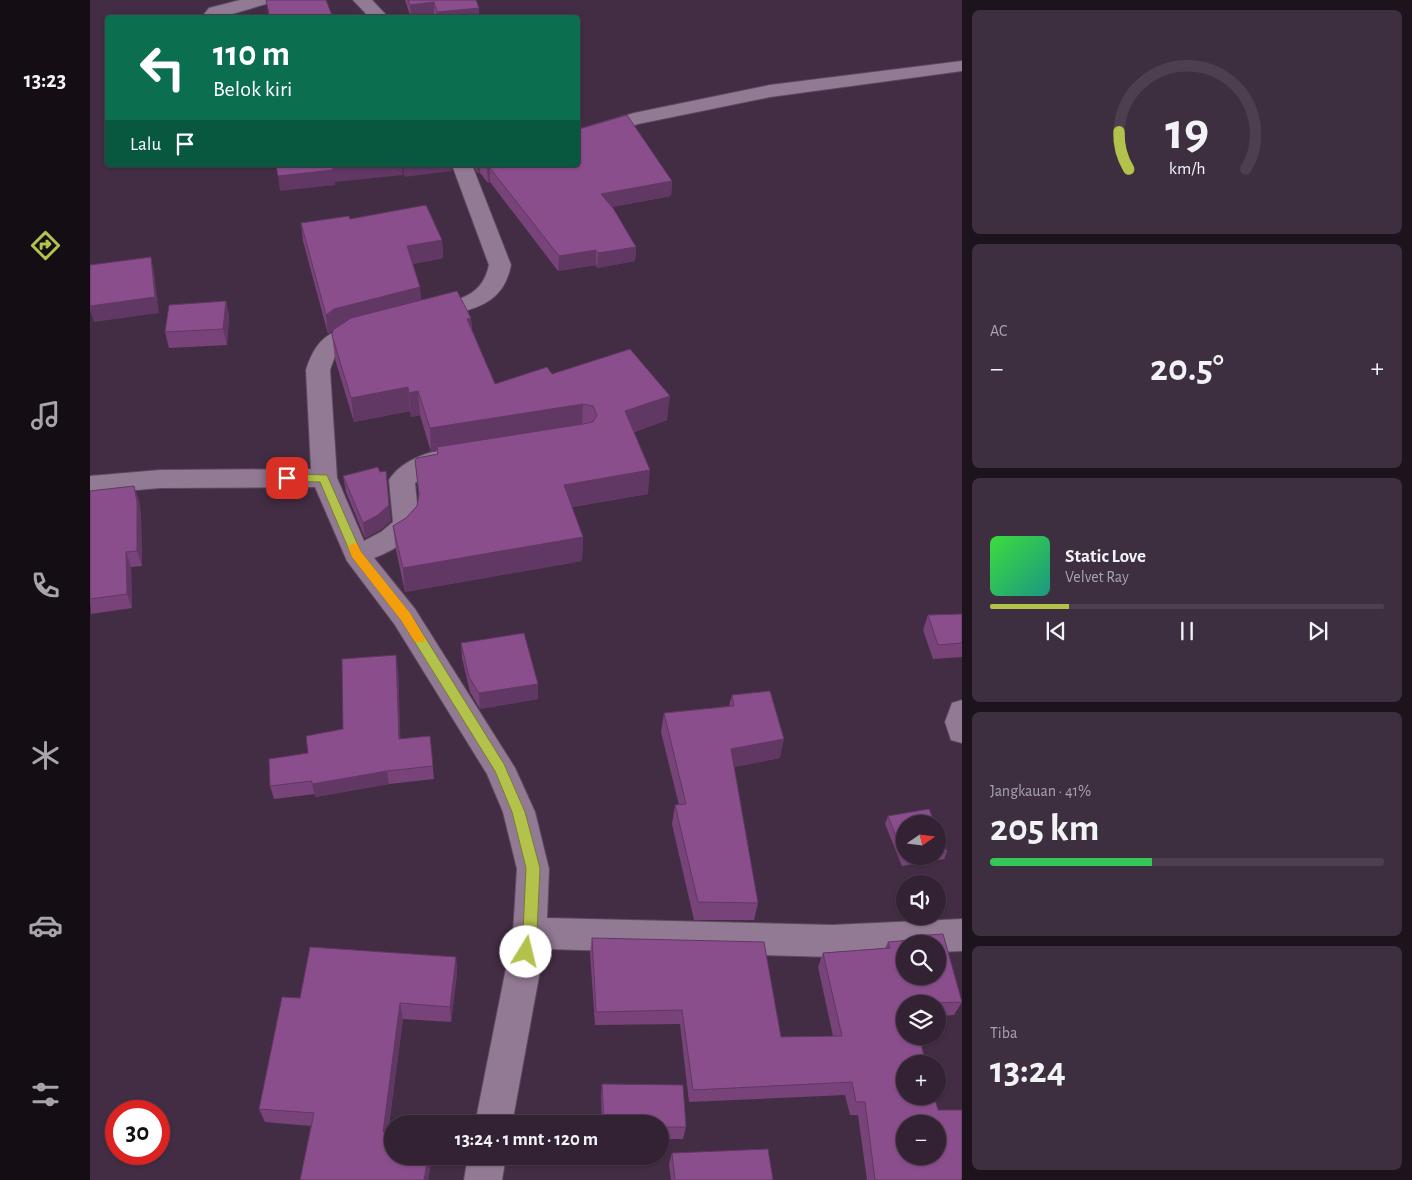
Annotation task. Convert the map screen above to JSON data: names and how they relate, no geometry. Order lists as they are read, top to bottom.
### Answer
{
  "north": "right",
  "page": {
    "tabs": "13:23",
    "turn": ["110 m", "Belok kiri"],
    "then": "Lalu",
    "tile": [
      "AC",
      ["Jangkauan · 41%", "205 km"],
      ["Tiba", "13:24"]
    ],
    "heat": ["−", "20.5°", "+"],
    "song": ["Static Love", "Velvet Ray"],
    "map_buttons": ["+", "−"],
    "limit": "30",
    "trip": "13:24 · 1 mnt · 120 m",
    "gauge": ["19", "km/h"]
  }
}
